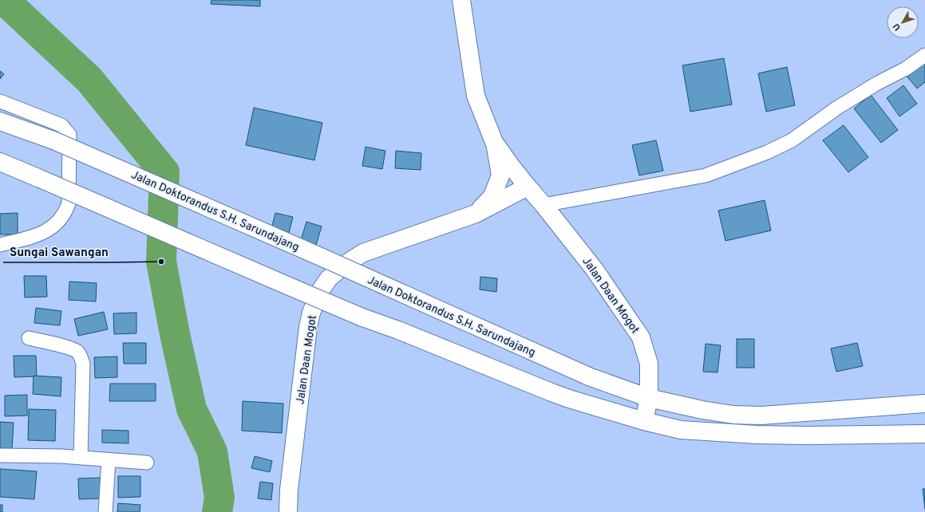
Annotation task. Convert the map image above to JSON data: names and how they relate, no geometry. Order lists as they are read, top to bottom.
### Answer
{
  "streets": {
    "main road": ["Jalan Doktorandus S.H. Sarundajang", "Jalan Daan Mogot"]
  },
  "crossings": [
    ["Jalan Doktorandus S.H. Sarundajang", "Jalan Daan Mogot"]
  ],
  "places": ["Sungai Sawangan"],
  "north": "bottom left"
}
